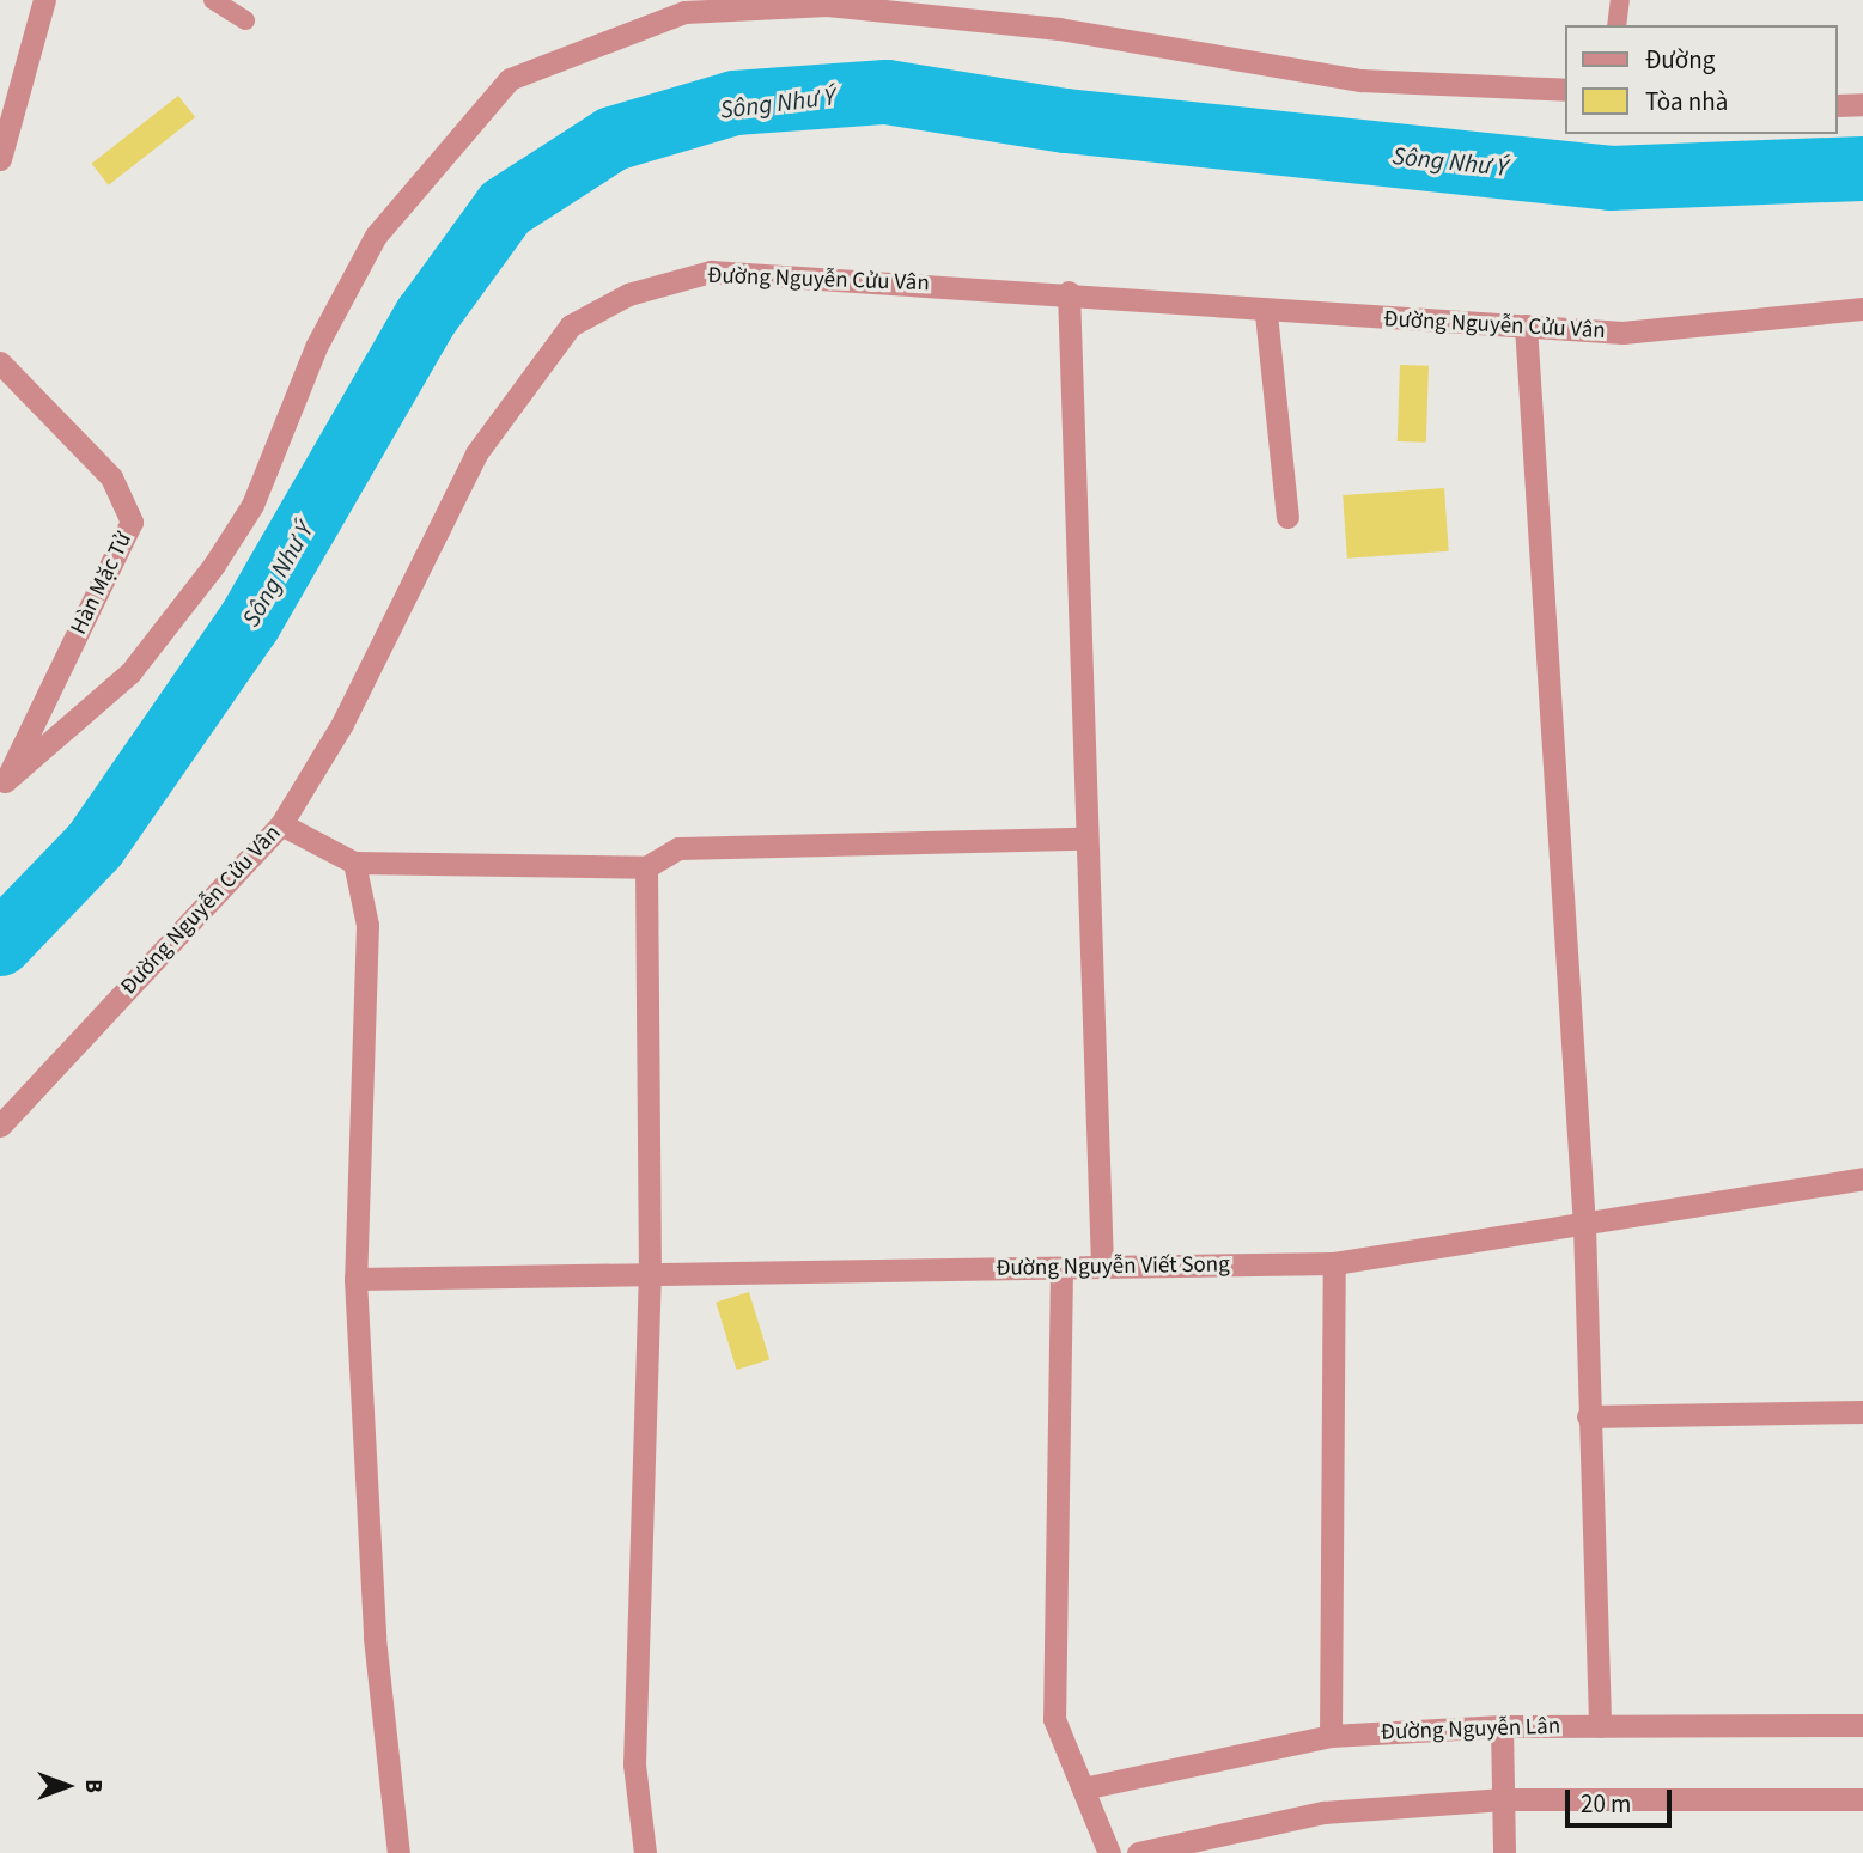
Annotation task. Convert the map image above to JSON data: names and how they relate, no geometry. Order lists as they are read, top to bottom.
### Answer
{
  "streets": {
    "street": [
      "Đường Nguyễn Cửu Vân",
      "Hàn Mặc Tử",
      "Đường Nguyễn Viết Song",
      "Đường Nguyễn Lân"
    ]
  },
  "water": ["Sông Như Ý"],
  "legend": ["Đường", "Tòa nhà"],
  "scale_bar": "20 m",
  "north": "right"
}
